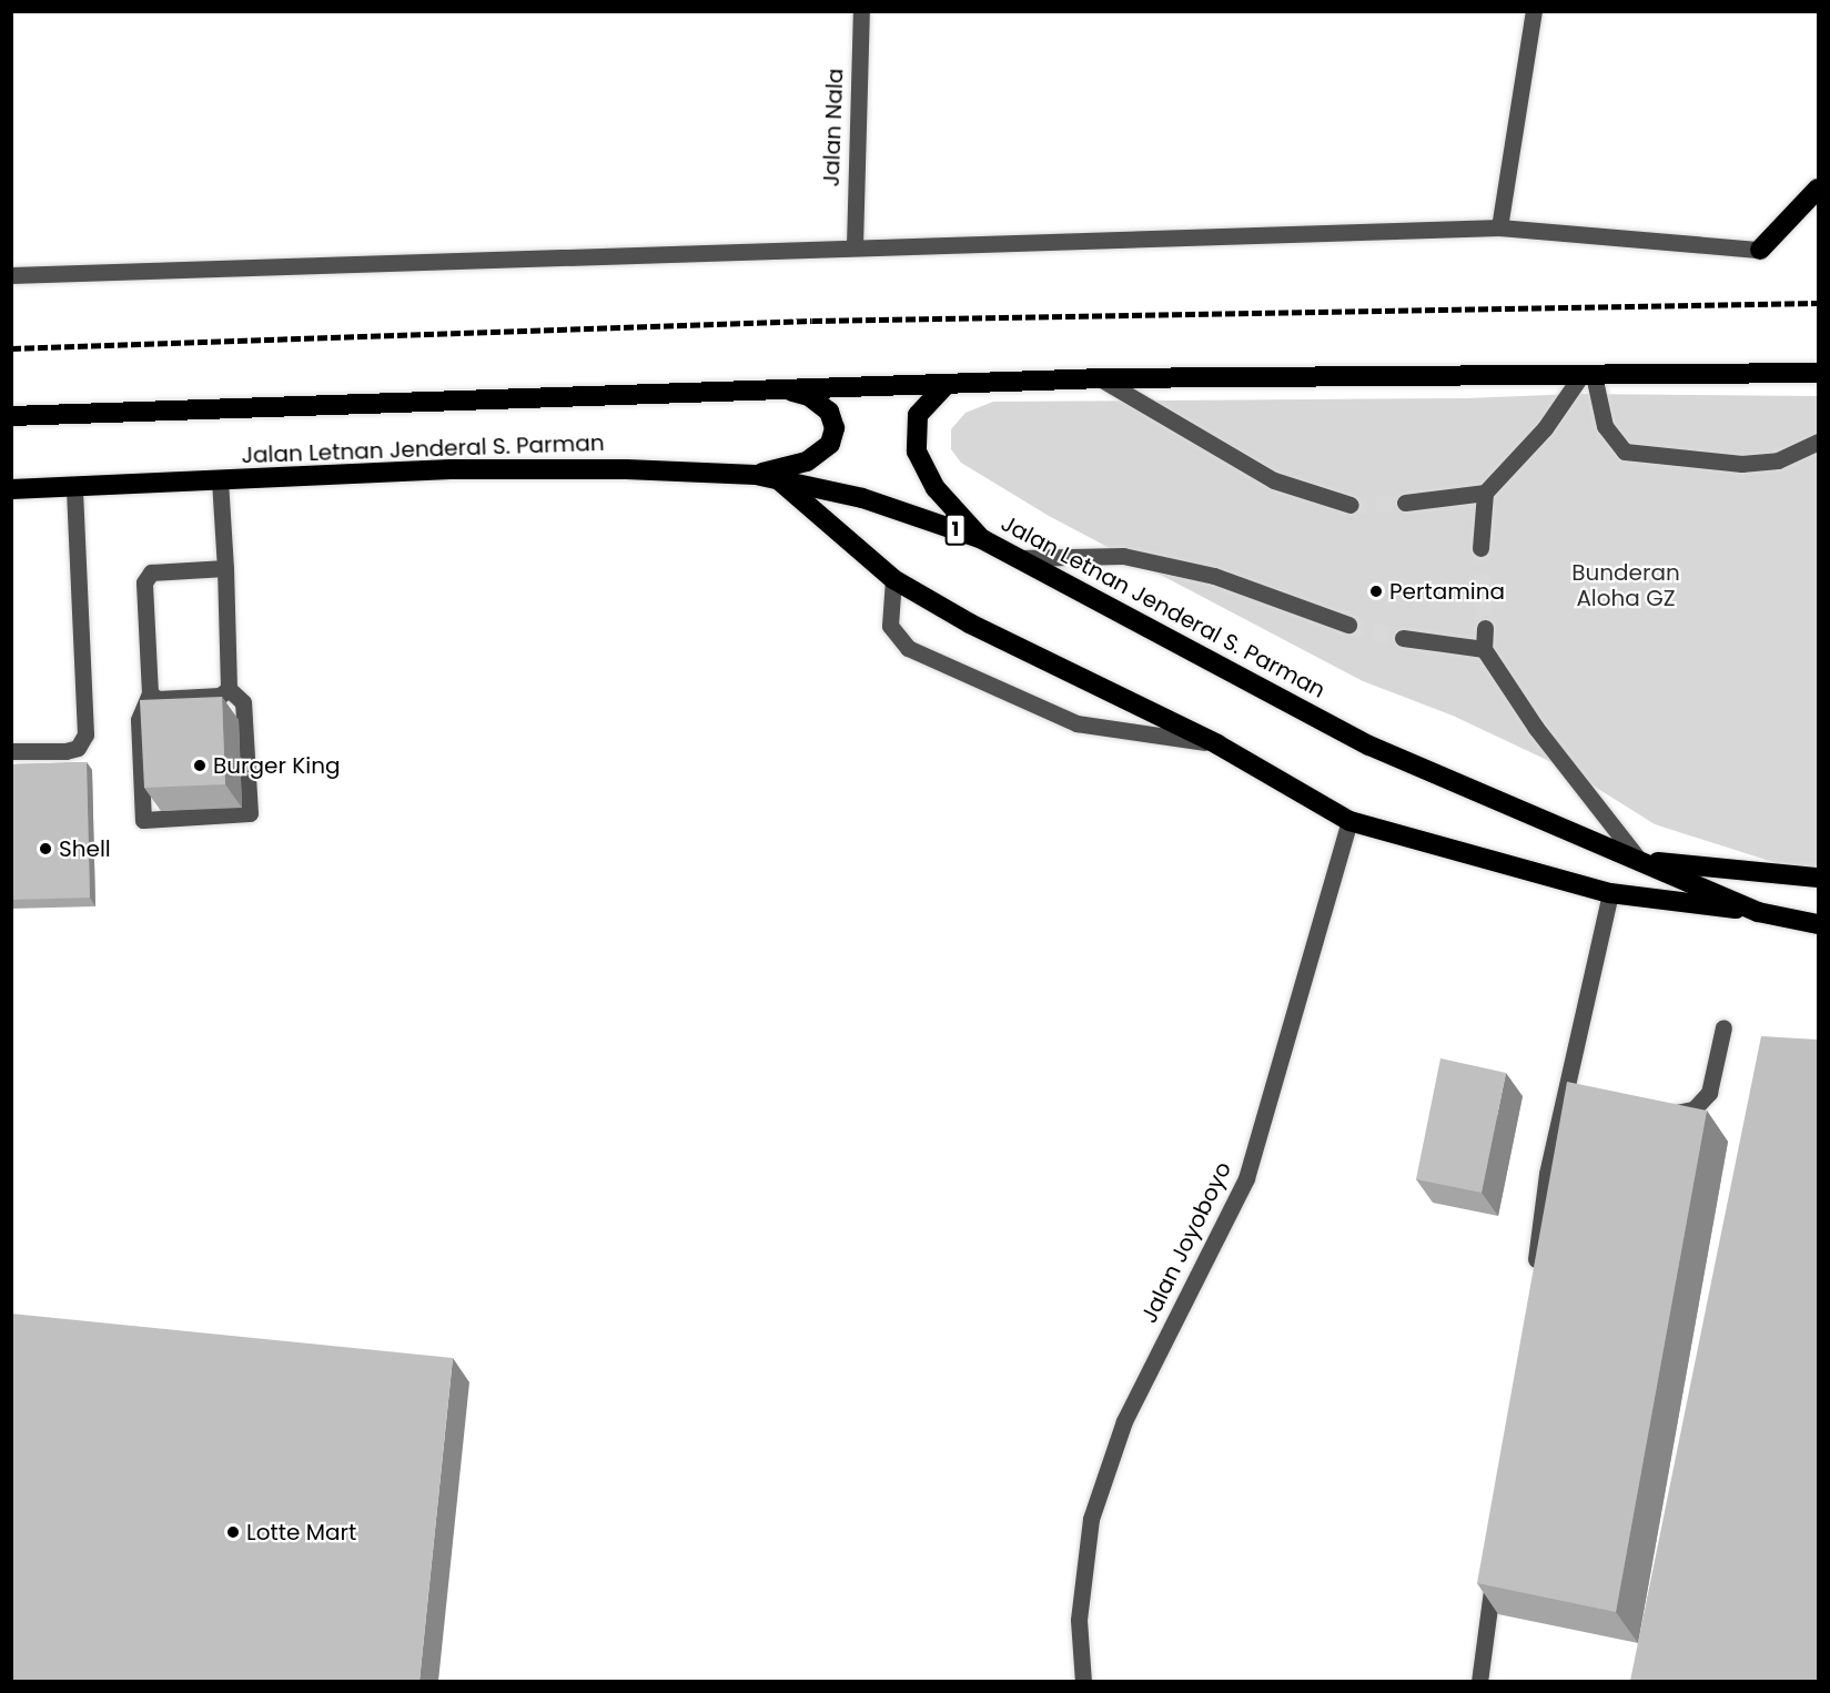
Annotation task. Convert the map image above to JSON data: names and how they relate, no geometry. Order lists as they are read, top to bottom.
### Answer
{
  "streets": {
    "highway": ["Jalan Letnan Jenderal S. Parman", "1"],
    "street": ["Jalan Nala", "Jalan Joyoboyo"]
  },
  "parks": ["Bunderan Aloha GZ"],
  "places": [
    "Pertamina",
    "Burger King",
    "Shell",
    "Lotte Mart"
  ]
}
